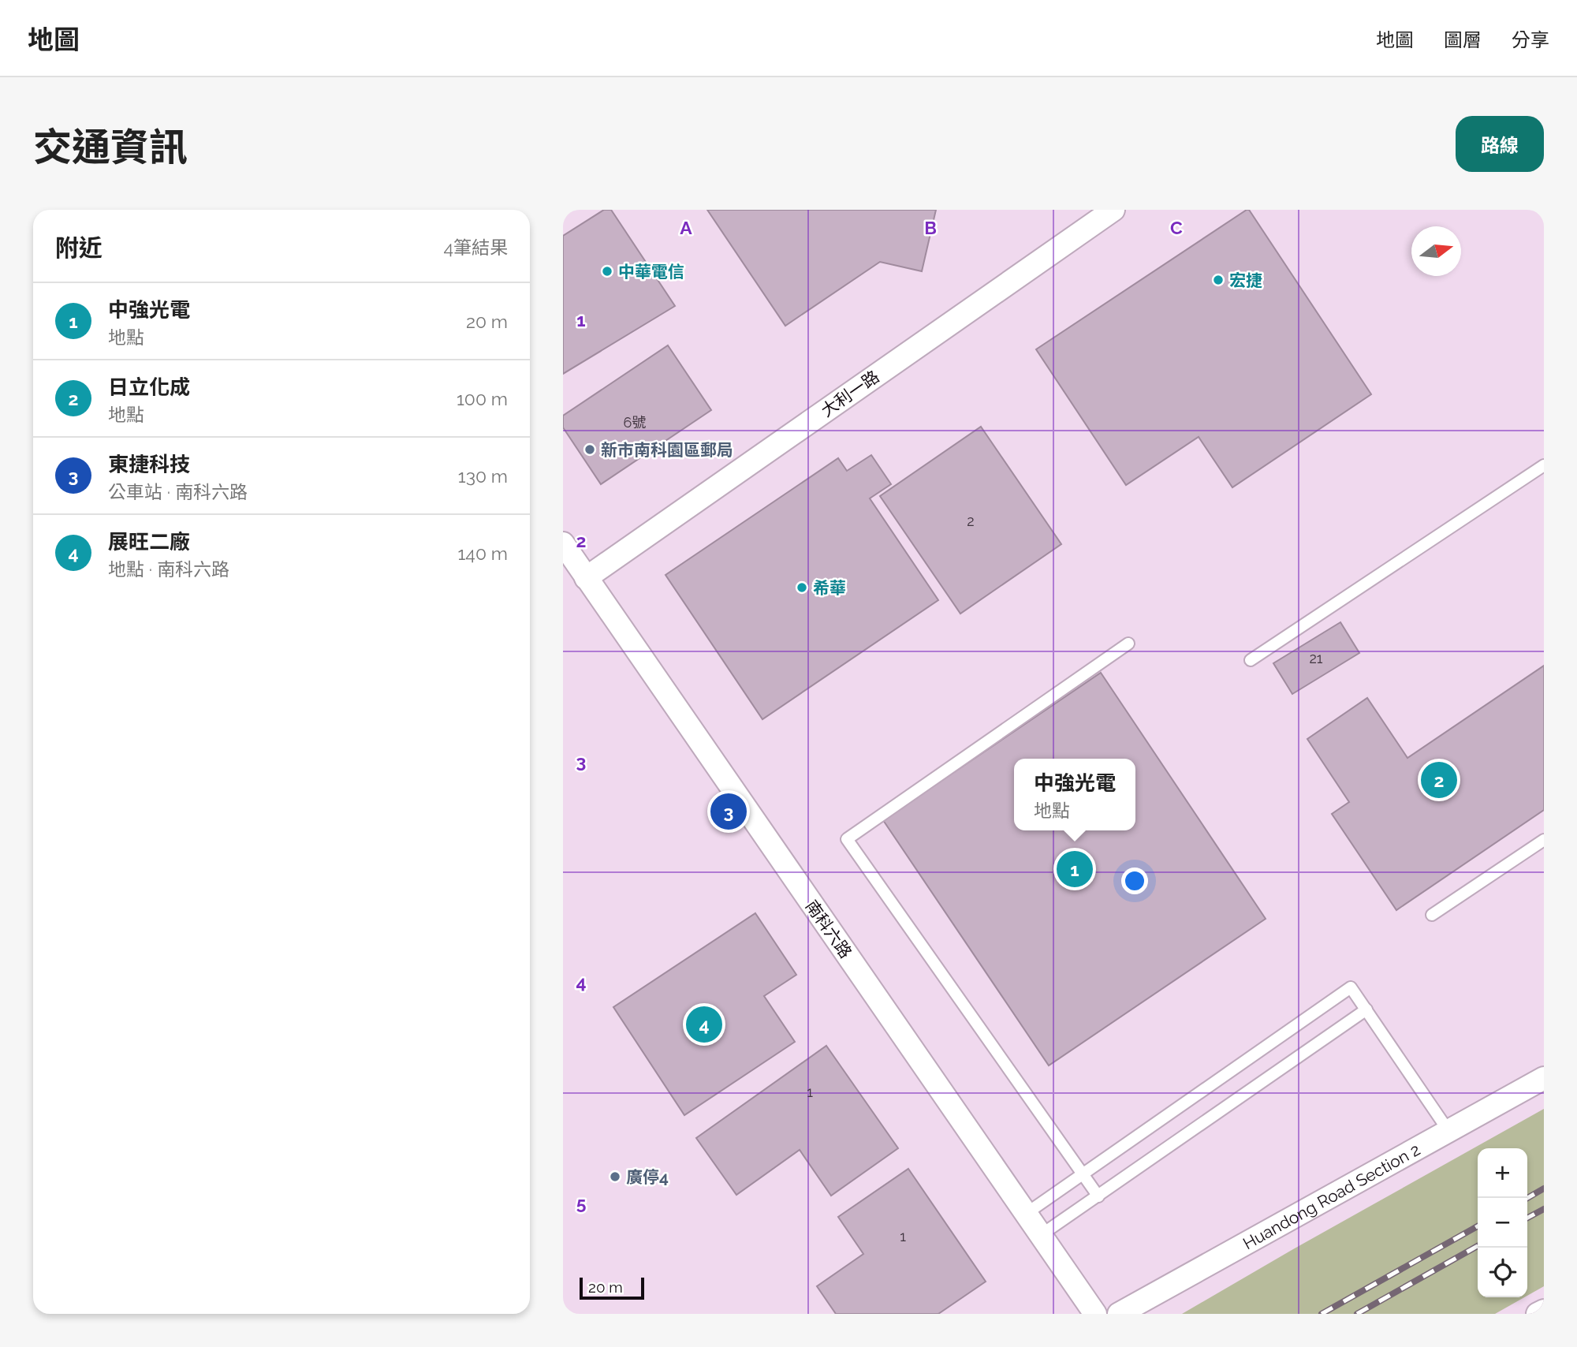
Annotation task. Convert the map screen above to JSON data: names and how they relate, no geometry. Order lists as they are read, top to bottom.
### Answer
{
  "streets": {
    "street": ["大利一路", "南科六路", "Huandong Road Section 2"]
  },
  "crossings": [
    ["大利一路", "南科六路"]
  ],
  "places": [
    "中華電信",
    "宏捷",
    "新市南科園區郵局",
    "希華",
    "廣停4"
  ],
  "house_numbers": [
    "6號",
    "2",
    "21",
    "1",
    "1"
  ],
  "scale_bar": "20 m",
  "north": "right",
  "page": {
    "header": "地圖",
    "nav": ["地圖", "圖層", "分享"],
    "title": "交通資訊",
    "buttons": "路線",
    "heading": ["附近", "4筆結果"],
    "list": [
      {
        "mark": "1",
        "name": "中強光電",
        "note": "地點",
        "value": "20 m"
      },
      {
        "mark": "2",
        "name": "日立化成",
        "note": "地點",
        "value": "100 m"
      },
      {
        "mark": "3",
        "name": "東捷科技",
        "note": "公車站 · 南科六路",
        "value": "130 m"
      },
      {
        "mark": "4",
        "name": "展旺二廠",
        "note": "地點 · 南科六路",
        "value": "140 m"
      }
    ],
    "popup": ["中強光電", "地點"],
    "pins": [
      "2",
      "3",
      "1",
      "4"
    ],
    "map_buttons": ["+", "−"],
    "scale": "20 m"
  },
  "grid": {
    "columns": ["A", "B", "C"],
    "rows": [
      "1",
      "2",
      "3",
      "4",
      "5"
    ]
  }
}
